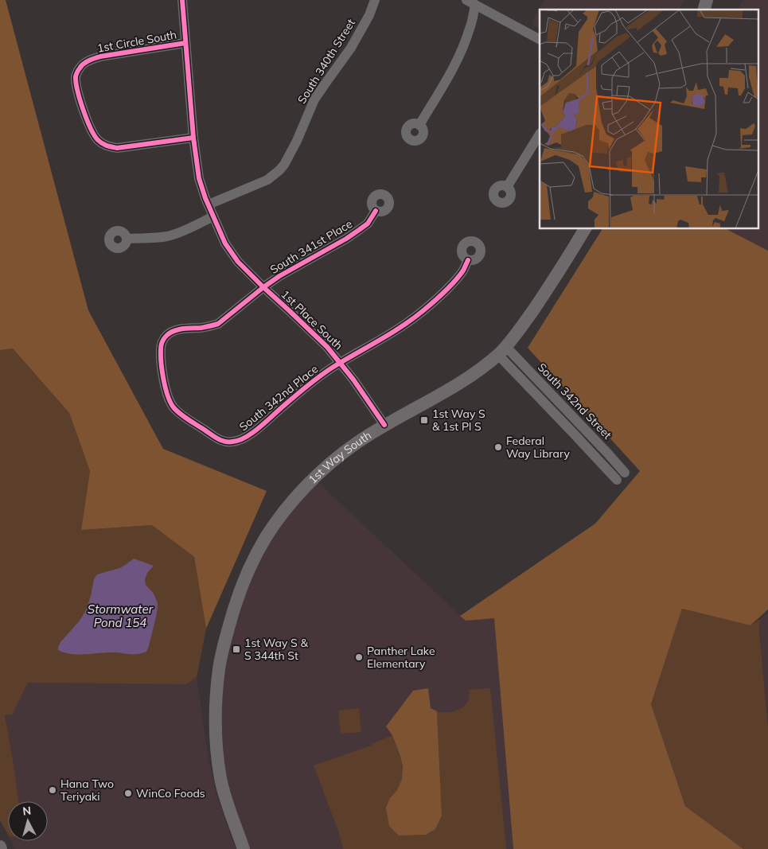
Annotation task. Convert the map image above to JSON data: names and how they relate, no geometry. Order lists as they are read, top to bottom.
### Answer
{
  "streets": {
    "main road": ["1st Way South"],
    "street": [
      "1st Circle South",
      "South 340th Street",
      "South 341st Place",
      "1st Place South",
      "South 342nd Place",
      "South 342nd Street"
    ]
  },
  "crossings": [
    ["1st Circle South", "1st Place South"],
    ["South 340th Street", "1st Place South"],
    ["South 341st Place", "1st Place South"],
    ["South 341st Place", "South 342nd Place"],
    ["1st Place South", "South 342nd Place"],
    ["1st Place South", "1st Way South"],
    ["South 342nd Street", "1st Way South"]
  ],
  "water": ["Stormwater Pond 154"],
  "places": {
    "transit": ["1st Way S & 1st Pl S", "1st Way S & S 344th St"],
    "other": [
      "Federal Way Library",
      "Panther Lake Elementary",
      "Hana Two Teriyaki",
      "WinCo Foods"
    ]
  },
  "north": "top"
}
